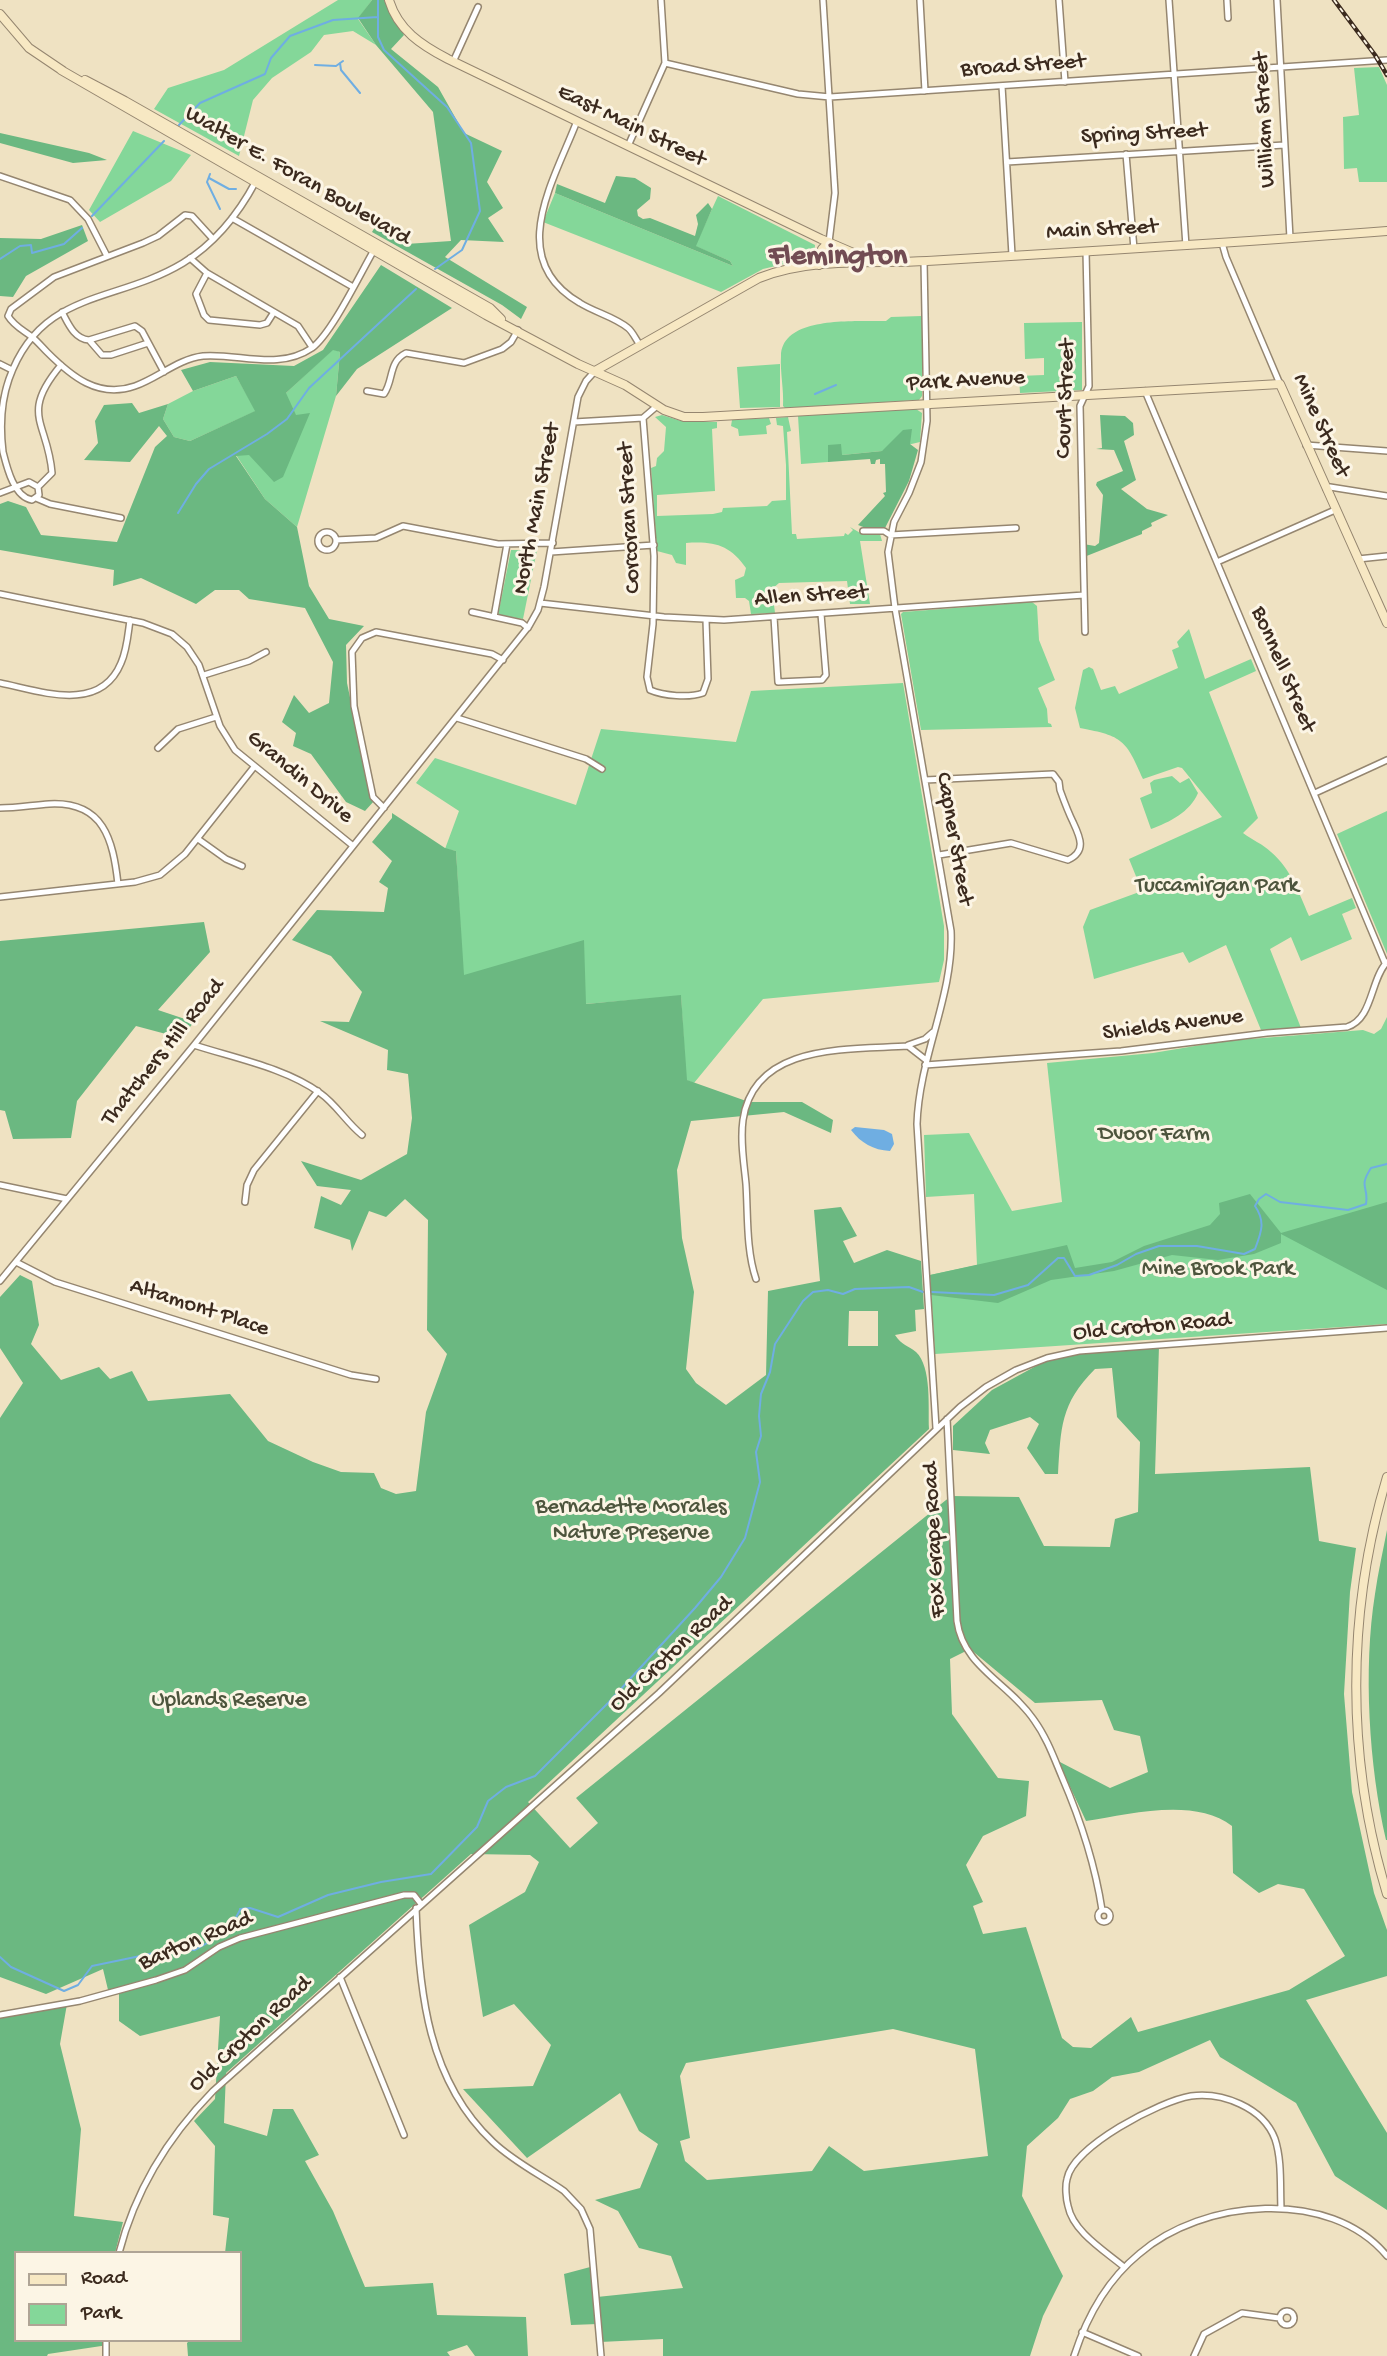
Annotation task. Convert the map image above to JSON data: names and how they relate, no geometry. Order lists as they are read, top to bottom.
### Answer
{
  "streets": {
    "street": [
      "Broad Street",
      "William Street",
      "East Main Street",
      "Spring Street",
      "Walter E. Foran Boulevard",
      "Main Street",
      "Park Avenue",
      "Court Street",
      "Mine Street",
      "North Main Street",
      "Corcoran Street",
      "Allen Street",
      "Bonnell Street",
      "Grandin Drive",
      "Capner Street",
      "Shields Avenue",
      "Thatchers Hill Road",
      "Altamont Place",
      "Old Croton Road",
      "Fox Grape Road",
      "Barton Road"
    ]
  },
  "crossings": [
    ["Broad Street", "William Street"],
    ["William Street", "Spring Street"],
    ["William Street", "Main Street"],
    ["East Main Street", "Main Street"],
    ["Walter E. Foran Boulevard", "Park Avenue"],
    ["Walter E. Foran Boulevard", "North Main Street"],
    ["Main Street", "Court Street"],
    ["Main Street", "Mine Street"],
    ["Main Street", "Capner Street"],
    ["Park Avenue", "Court Street"],
    ["Park Avenue", "Mine Street"],
    ["Park Avenue", "North Main Street"],
    ["Park Avenue", "Bonnell Street"],
    ["Park Avenue", "Capner Street"],
    ["Court Street", "Allen Street"],
    ["North Main Street", "Allen Street"],
    ["North Main Street", "Grandin Drive"],
    ["North Main Street", "Thatchers Hill Road"],
    ["Corcoran Street", "Allen Street"],
    ["Allen Street", "Capner Street"],
    ["Bonnell Street", "Shields Avenue"],
    ["Grandin Drive", "Thatchers Hill Road"],
    ["Capner Street", "Shields Avenue"],
    ["Capner Street", "Old Croton Road"],
    ["Thatchers Hill Road", "Altamont Place"],
    ["Old Croton Road", "Fox Grape Road"],
    ["Old Croton Road", "Barton Road"]
  ],
  "districts": ["Flemington"],
  "parks": [
    "Tuccamirgan Park",
    "Dvoor Farm",
    "Mine Brook Park",
    "Bernadette Morales Nature Preserve",
    "Uplands Reserve"
  ],
  "legend": ["Road", "Park"]
}
